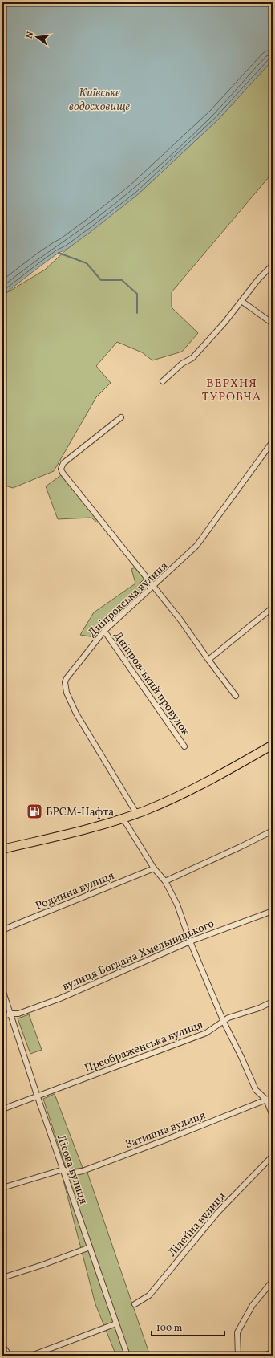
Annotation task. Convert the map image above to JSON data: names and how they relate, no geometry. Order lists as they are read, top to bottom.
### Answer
{
  "streets": {
    "street": [
      "Дніпровська вулиця",
      "Дніпровський провулок",
      "Родинна вулиця",
      "вулиця Богдана Хмельницького",
      "Преображенська вулиця",
      "Затишна вулиця",
      "Лісова вулиця",
      "Лілейна вулиця"
    ]
  },
  "crossings": [
    ["Дніпровська вулиця", "Дніпровський провулок"],
    ["вулиця Богдана Хмельницького", "Лісова вулиця"],
    ["Преображенська вулиця", "Лісова вулиця"],
    ["Затишна вулиця", "Лісова вулиця"]
  ],
  "districts": ["ВЕРХНЯ ТУРОВЧА"],
  "water": ["Київське водосховище"],
  "places": {
    "fuel station": ["БРСМ-Нафта"]
  },
  "scale_bar": "100 m",
  "north": "left"
}
